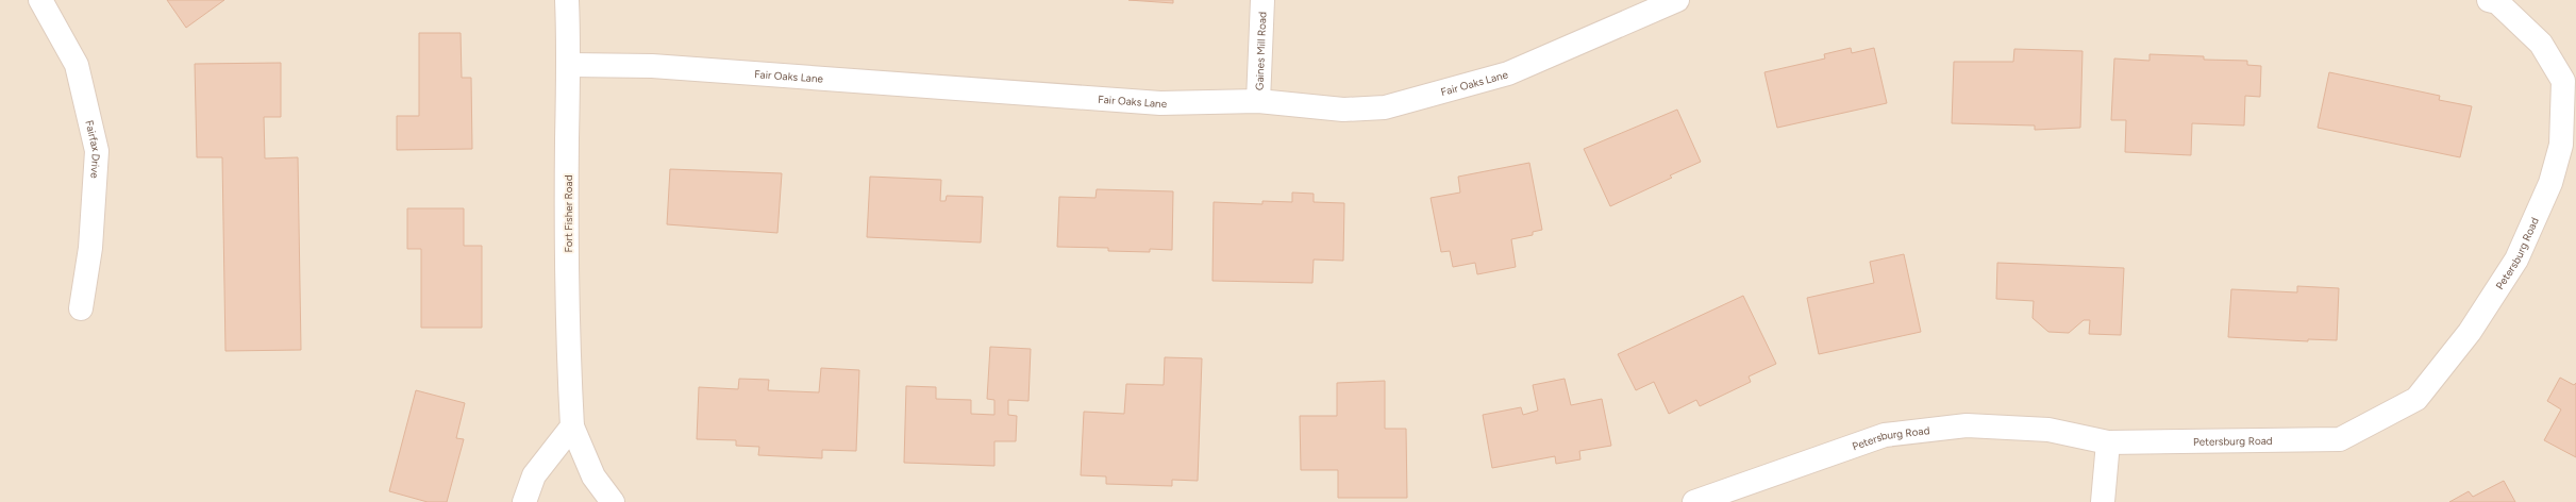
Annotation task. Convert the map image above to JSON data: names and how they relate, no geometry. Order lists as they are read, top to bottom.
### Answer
{
  "streets": {
    "street": [
      "Gaines Mill Road",
      "Fair Oaks Lane",
      "Fairfax Drive",
      "Fort Fisher Road",
      "Petersburg Road"
    ]
  },
  "crossings": [
    ["Gaines Mill Road", "Fair Oaks Lane"],
    ["Fair Oaks Lane", "Fort Fisher Road"]
  ]
}
